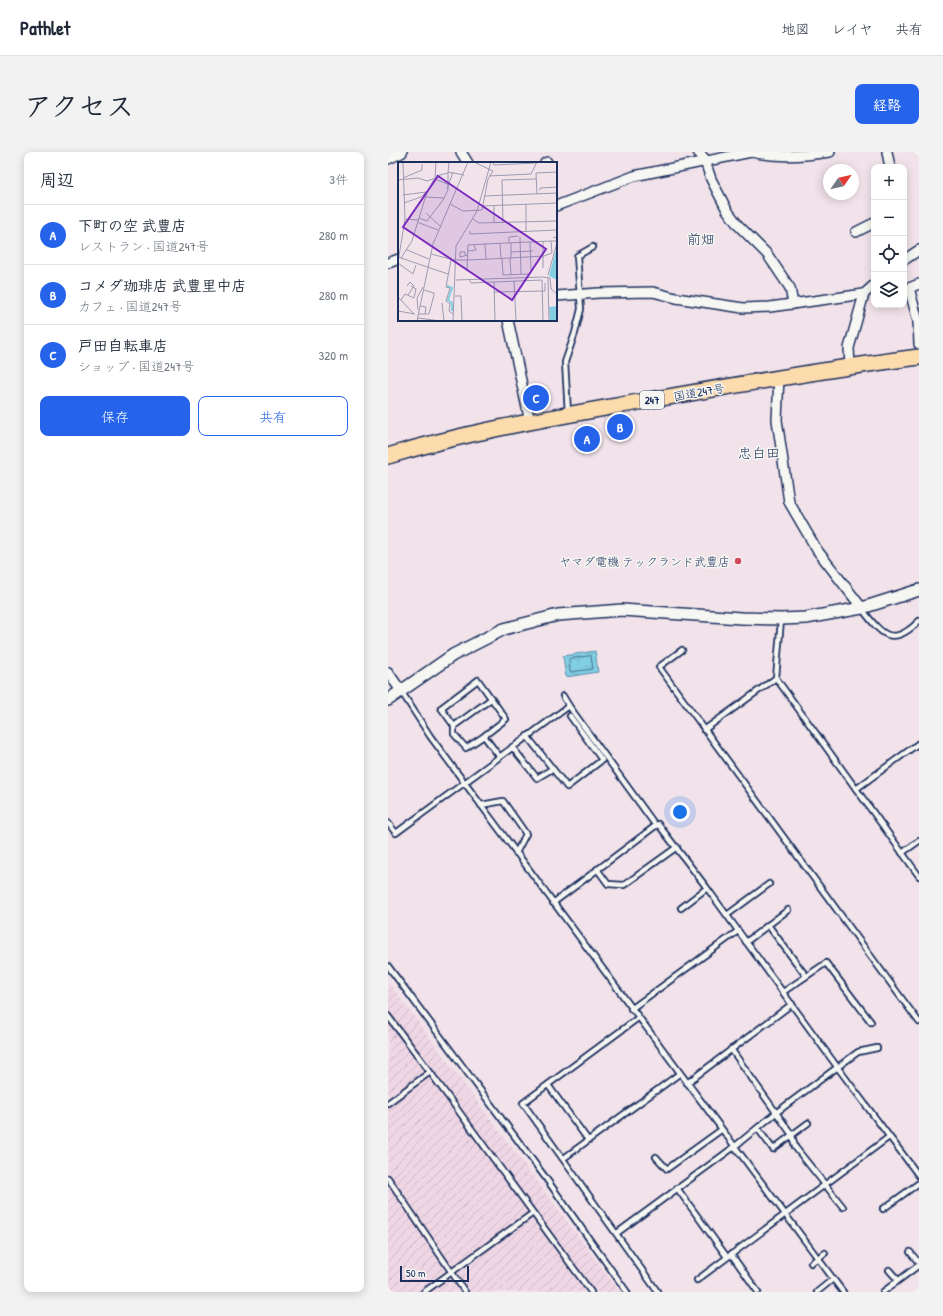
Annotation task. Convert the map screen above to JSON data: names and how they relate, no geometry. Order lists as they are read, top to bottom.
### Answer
{
  "streets": {
    "highway": ["国道247号", "247"]
  },
  "districts": ["前畑", "忠白田"],
  "places": ["ヤマダ電機 テックランド武豊店"],
  "scale_bar": "50 m",
  "north": "top right",
  "page": {
    "header": "Pathlet",
    "nav": ["地図", "レイヤ", "共有"],
    "title": "アクセス",
    "buttons": [
      "経路",
      ["保存", "共有"]
    ],
    "heading": ["周辺", "3件"],
    "map_buttons": ["+", "−"],
    "list": [
      {
        "mark": "A",
        "name": "下町の空 武豊店",
        "note": "レストラン · 国道247号",
        "value": "280 m"
      },
      {
        "mark": "B",
        "name": "コメダ珈琲店 武豊里中店",
        "note": "カフェ · 国道247号",
        "value": "280 m"
      },
      {
        "mark": "C",
        "name": "戸田自転車店",
        "note": "ショップ · 国道247号",
        "value": "320 m"
      }
    ],
    "pins": ["C", "B", "A"],
    "scale": "50 m"
  }
}
